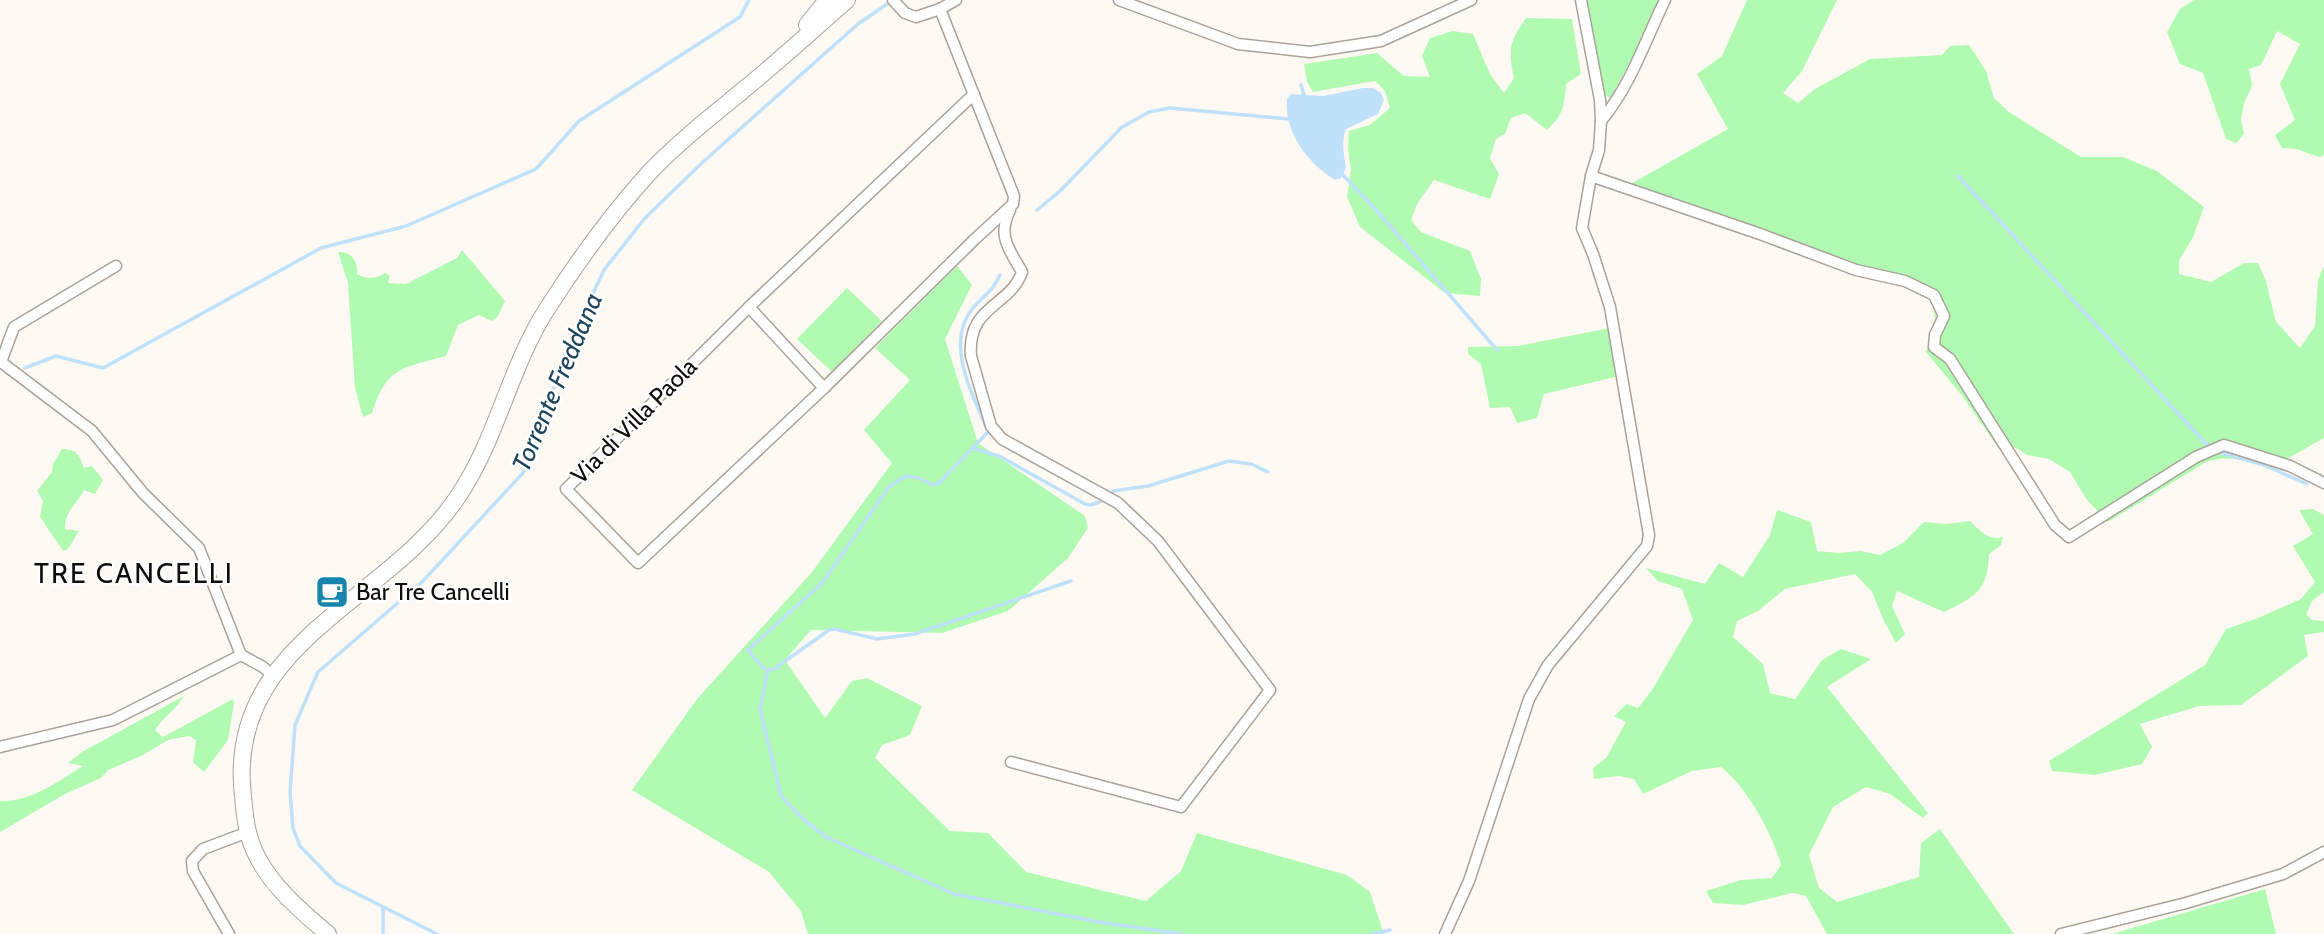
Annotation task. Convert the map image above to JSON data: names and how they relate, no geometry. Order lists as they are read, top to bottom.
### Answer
{
  "streets": {
    "street": ["Via di Villa Paola"]
  },
  "districts": ["TRE CANCELLI"],
  "water": ["Torrente Freddana"],
  "places": {
    "cafe": ["Bar Tre Cancelli"]
  }
}
